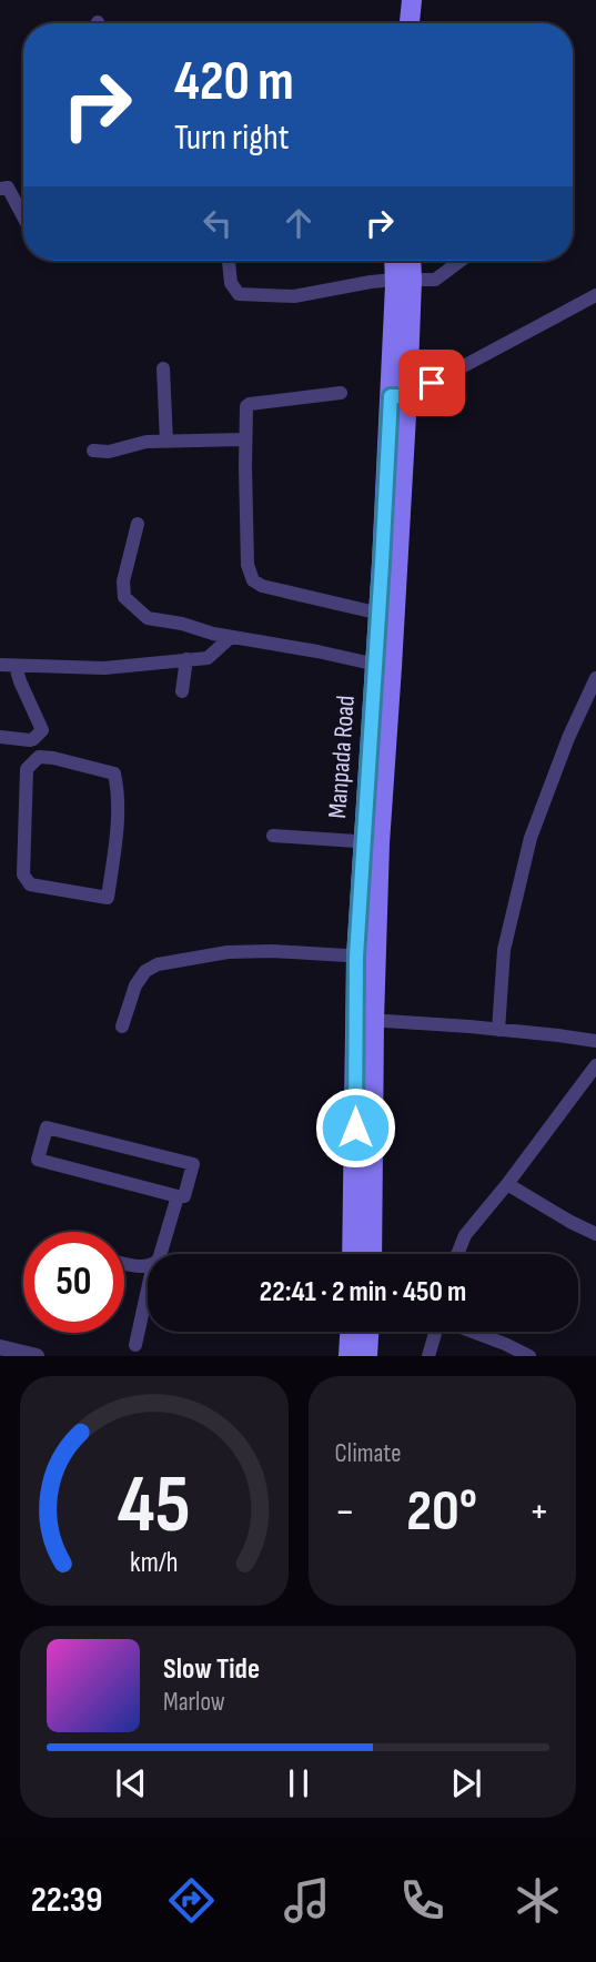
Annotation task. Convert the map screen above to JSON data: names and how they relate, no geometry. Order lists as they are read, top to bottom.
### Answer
{
  "streets": {
    "main road": ["Manpada Road"]
  },
  "page": {
    "turn": ["420 m", "Turn right"],
    "limit": "50",
    "trip": "22:41 · 2 min · 450 m",
    "tile": "Climate",
    "heat": ["−", "20°", "+"],
    "song": ["Slow Tide", "Marlow"],
    "tabs": "22:39",
    "gauge": ["45", "km/h"]
  }
}
